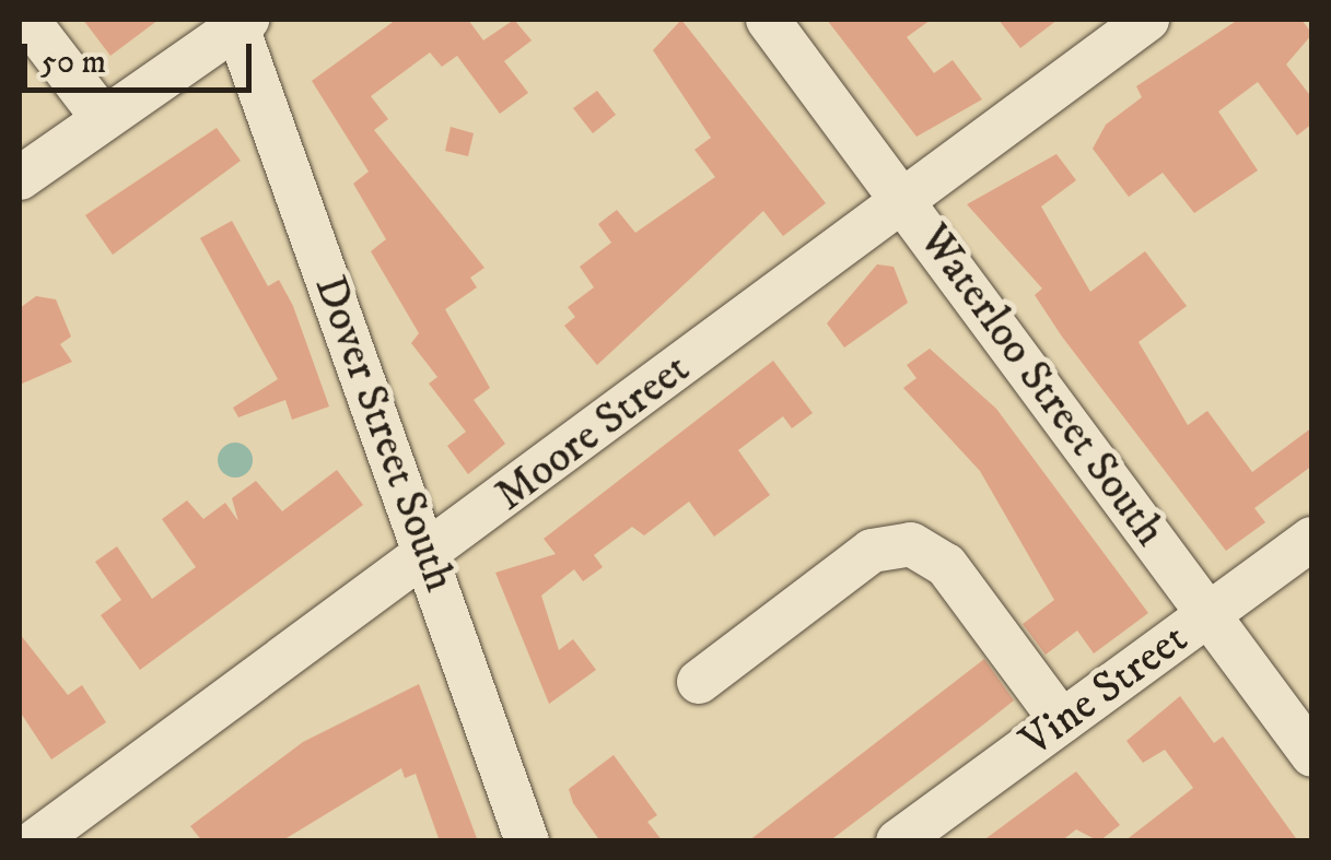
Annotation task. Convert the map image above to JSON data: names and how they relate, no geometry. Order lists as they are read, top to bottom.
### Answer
{
  "streets": {
    "street": [
      "Waterloo Street South",
      "Moore Street",
      "Dover Street South",
      "Vine Street"
    ]
  },
  "crossings": [
    ["Waterloo Street South", "Moore Street"],
    ["Waterloo Street South", "Vine Street"],
    ["Moore Street", "Dover Street South"]
  ],
  "scale_bar": "50 m"
}
